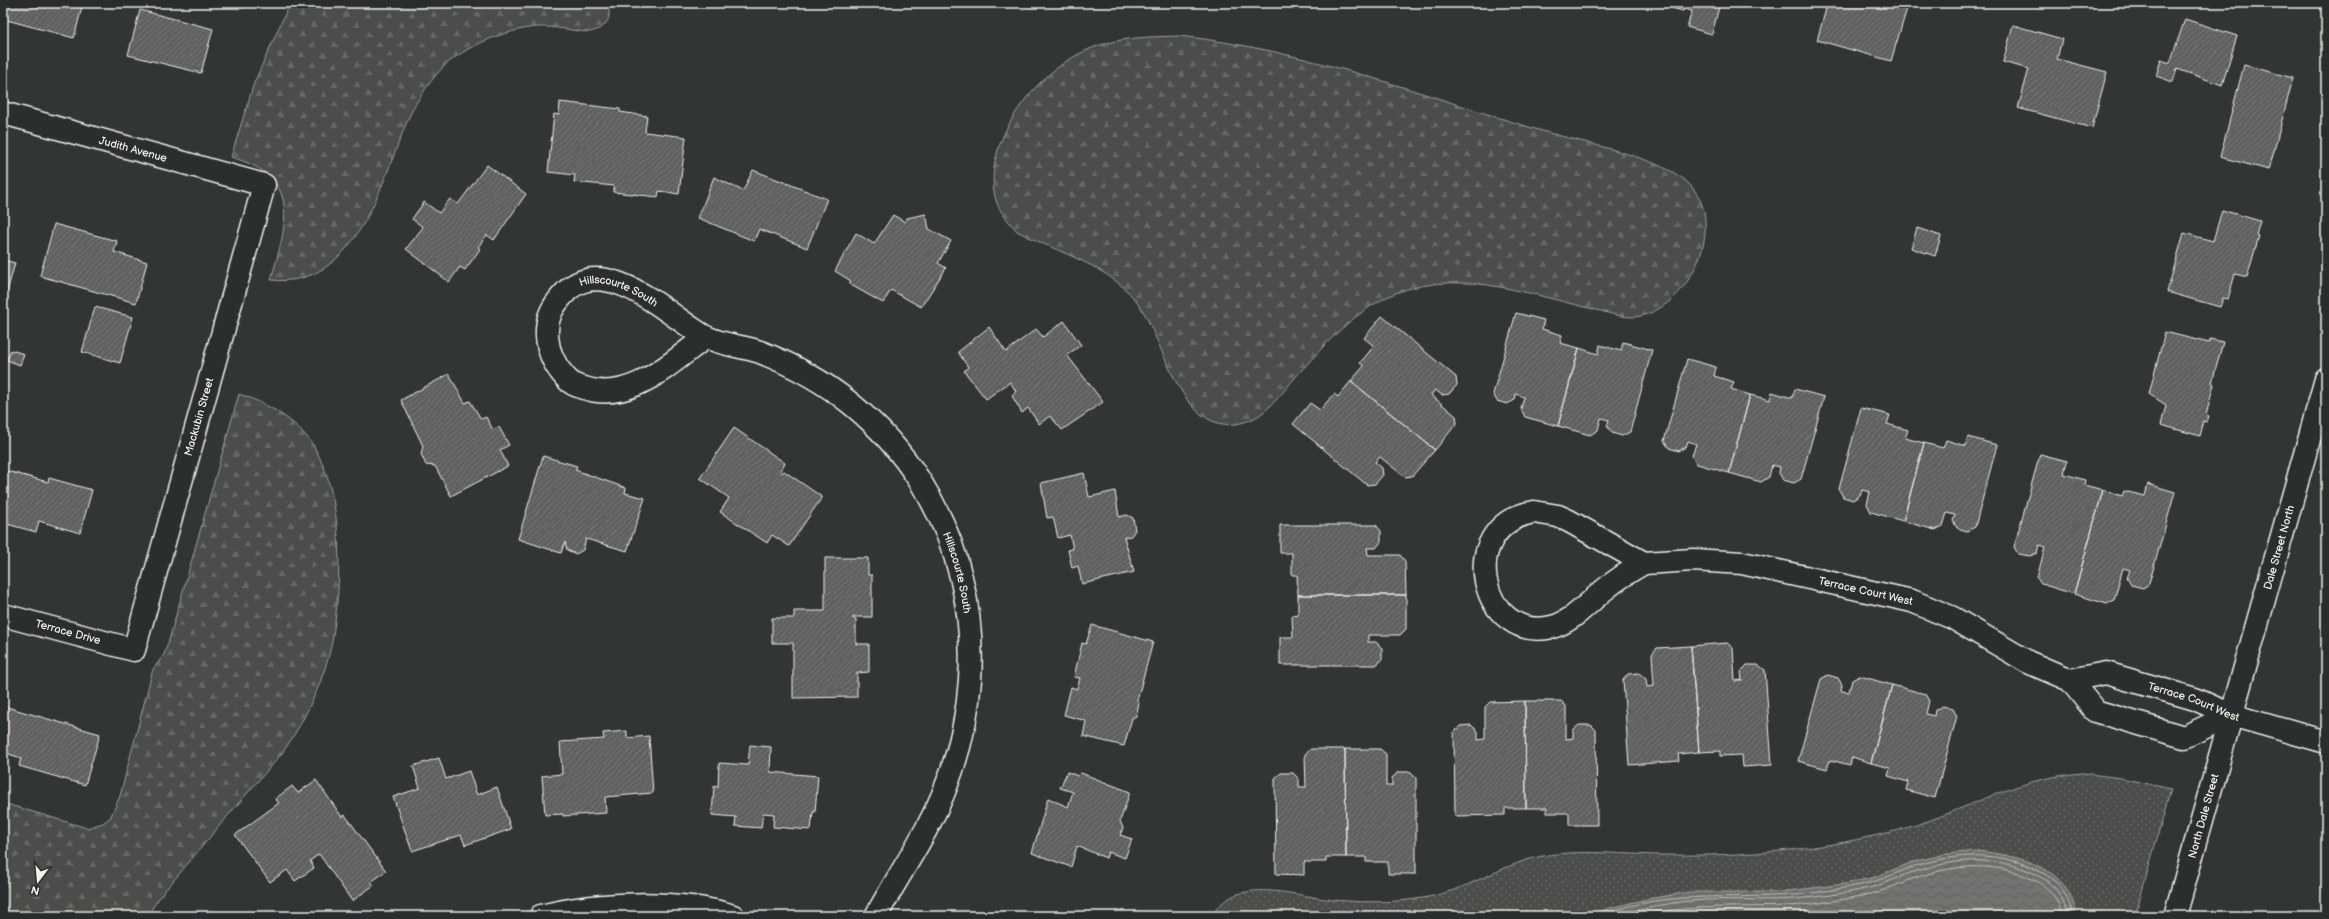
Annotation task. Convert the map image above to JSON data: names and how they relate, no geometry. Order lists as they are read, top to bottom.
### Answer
{
  "streets": {
    "street": [
      "Judith Avenue",
      "Hillscourte South",
      "Mackubin Street",
      "Dale Street North",
      "Terrace Court West",
      "Terrace Drive",
      "North Dale Street"
    ]
  },
  "crossings": [
    ["Judith Avenue", "Mackubin Street"],
    ["Mackubin Street", "Terrace Drive"],
    ["Dale Street North", "Terrace Court West"],
    ["Dale Street North", "North Dale Street"],
    ["Terrace Court West", "North Dale Street"]
  ],
  "north": "bottom"
}
